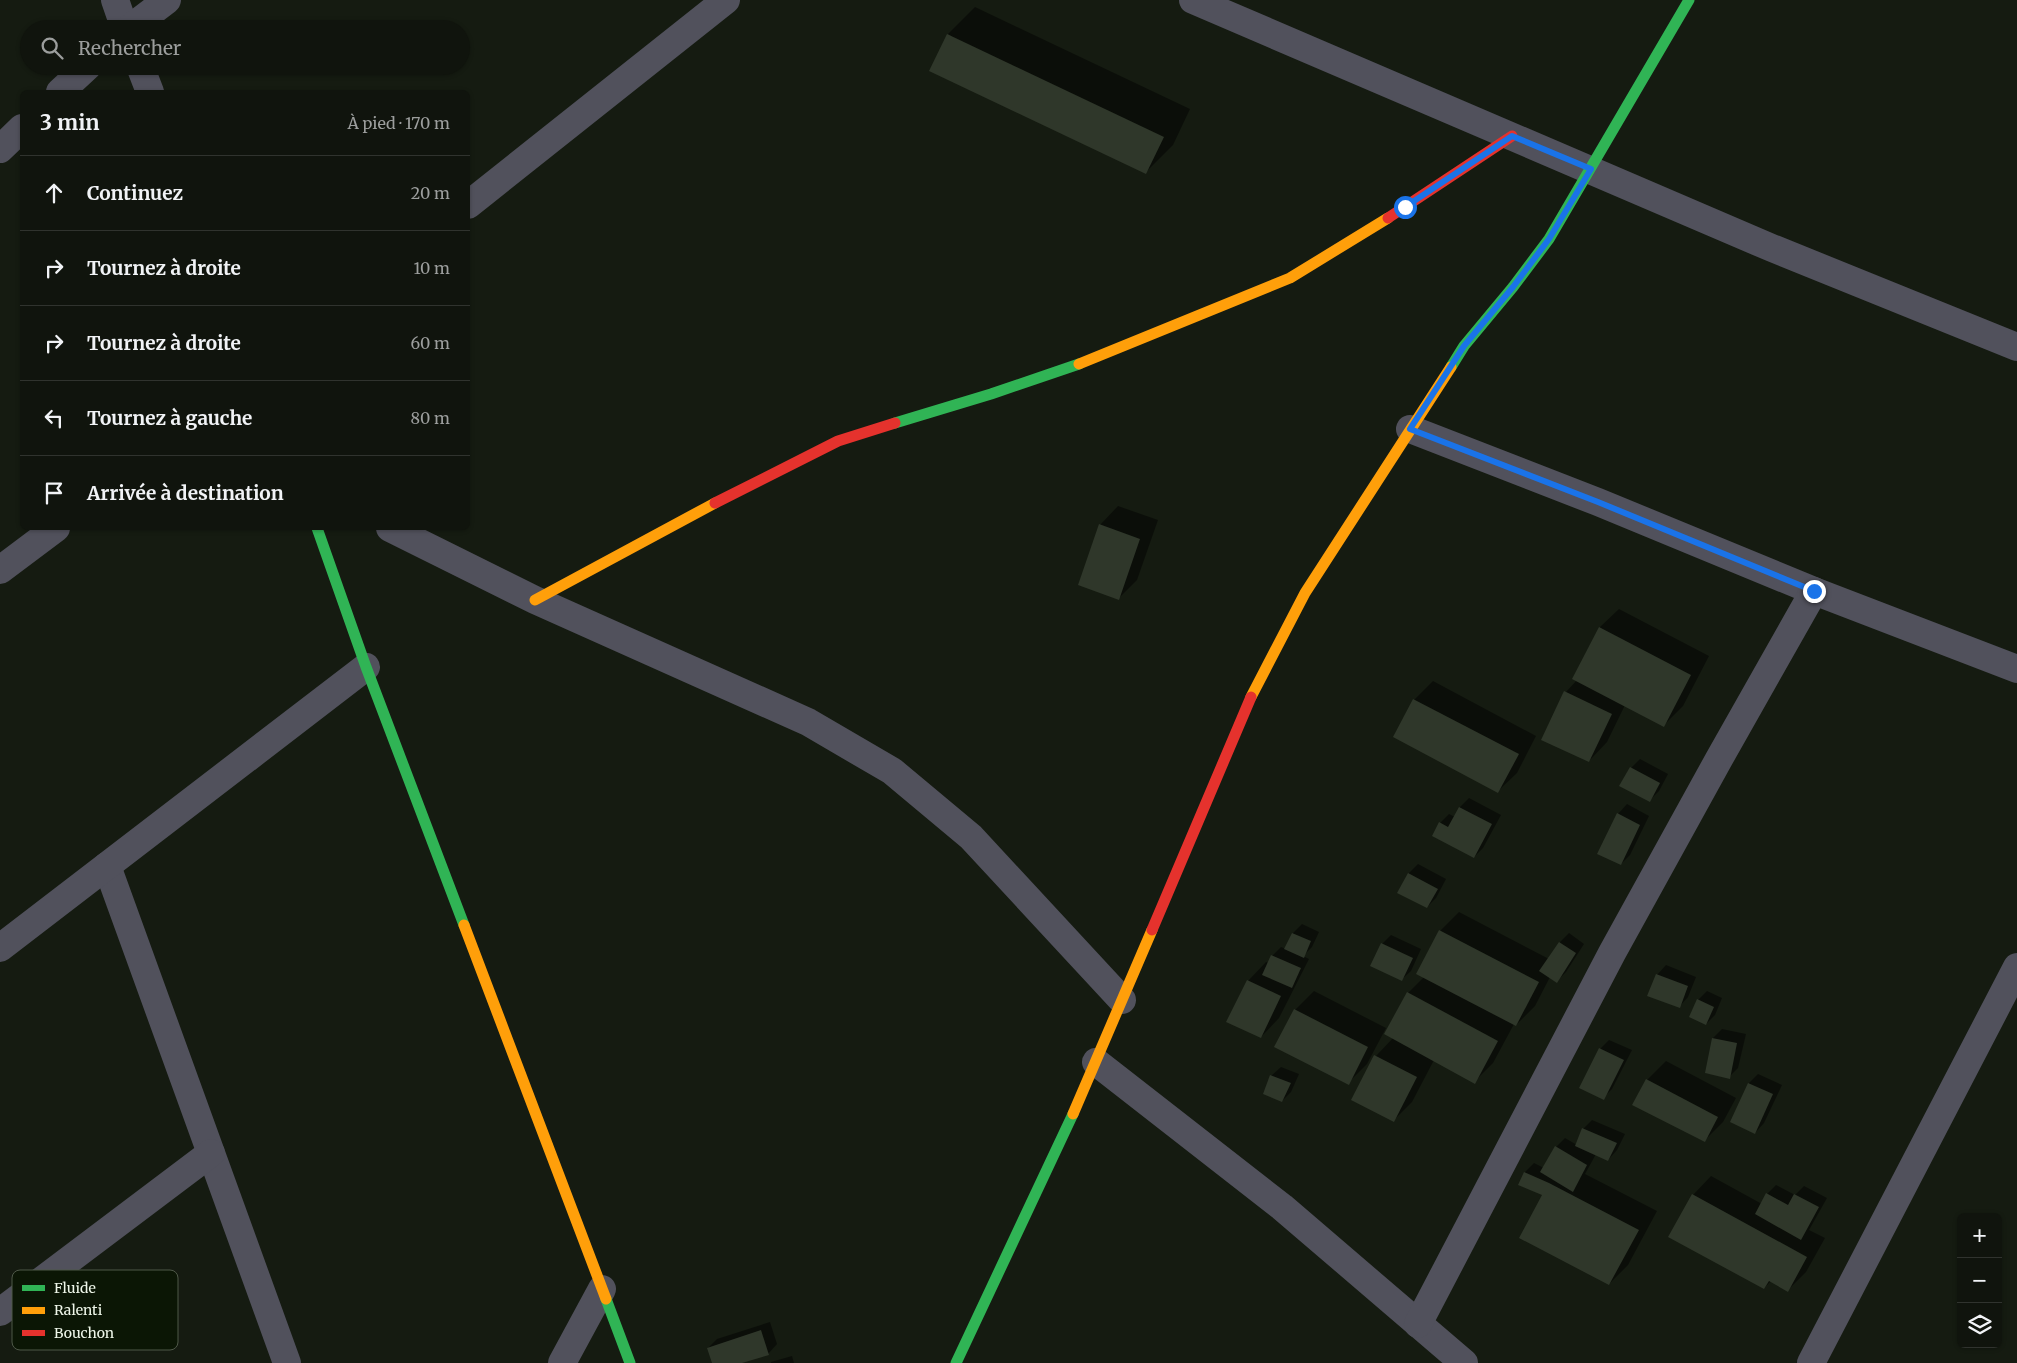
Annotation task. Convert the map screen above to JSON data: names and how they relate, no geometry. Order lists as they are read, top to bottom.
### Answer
{
  "legend": ["Fluide", "Ralenti", "Bouchon"],
  "page": {
    "search": "Rechercher",
    "heading": ["3 min", "À pied · 170 m"],
    "list": [
      ["Continuez", "20 m"],
      ["Tournez à droite", "10 m"],
      ["Tournez à droite", "60 m"],
      ["Tournez à gauche", "80 m"],
      "Arrivée à destination"
    ],
    "map_buttons": ["+", "−"]
  }
}
